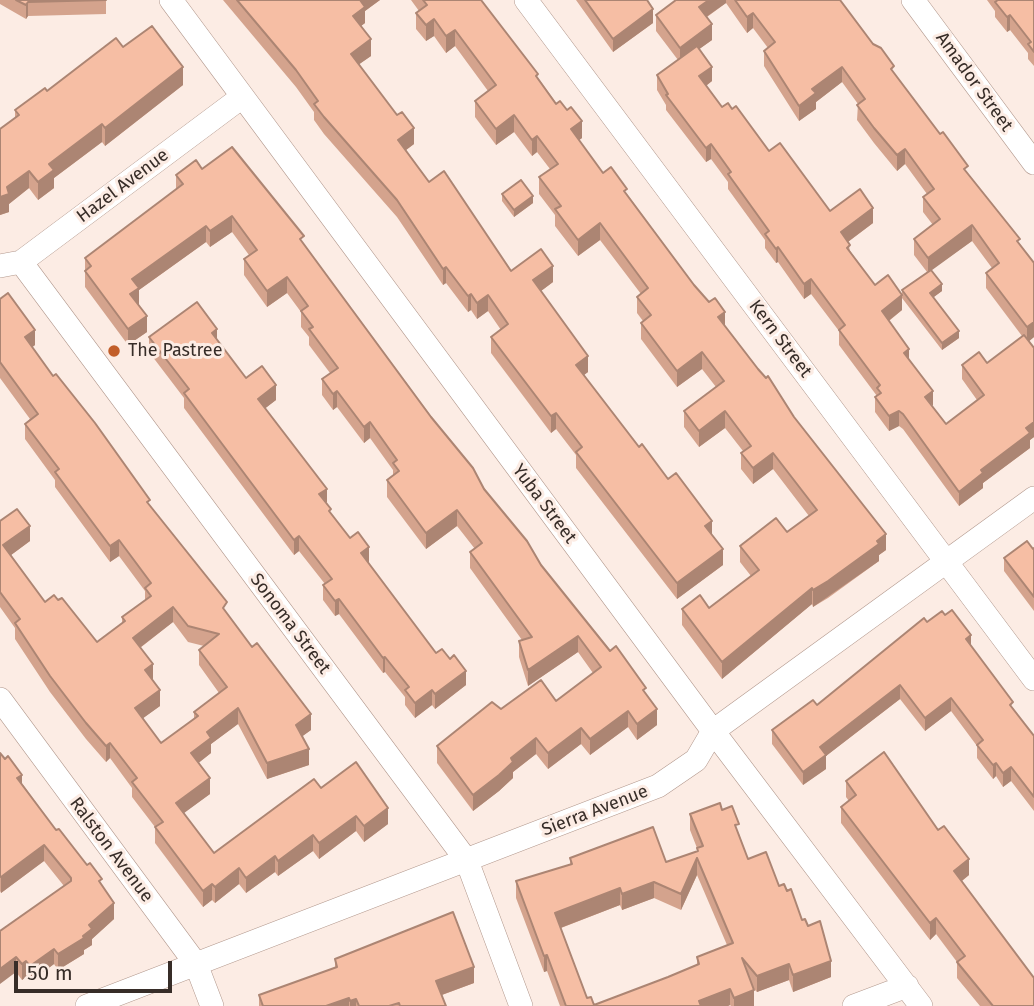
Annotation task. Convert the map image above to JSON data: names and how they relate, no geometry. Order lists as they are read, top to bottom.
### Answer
{
  "streets": {
    "street": [
      "Amador Street",
      "Hazel Avenue",
      "Kern Street",
      "Yuba Street",
      "Sonoma Street",
      "Sierra Avenue",
      "Ralston Avenue"
    ]
  },
  "crossings": [
    ["Hazel Avenue", "Yuba Street"],
    ["Hazel Avenue", "Sonoma Street"],
    ["Kern Street", "Sierra Avenue"],
    ["Yuba Street", "Sierra Avenue"],
    ["Sonoma Street", "Sierra Avenue"],
    ["Sierra Avenue", "Ralston Avenue"]
  ],
  "places": ["The Pastree"],
  "scale_bar": "50 m"
}
